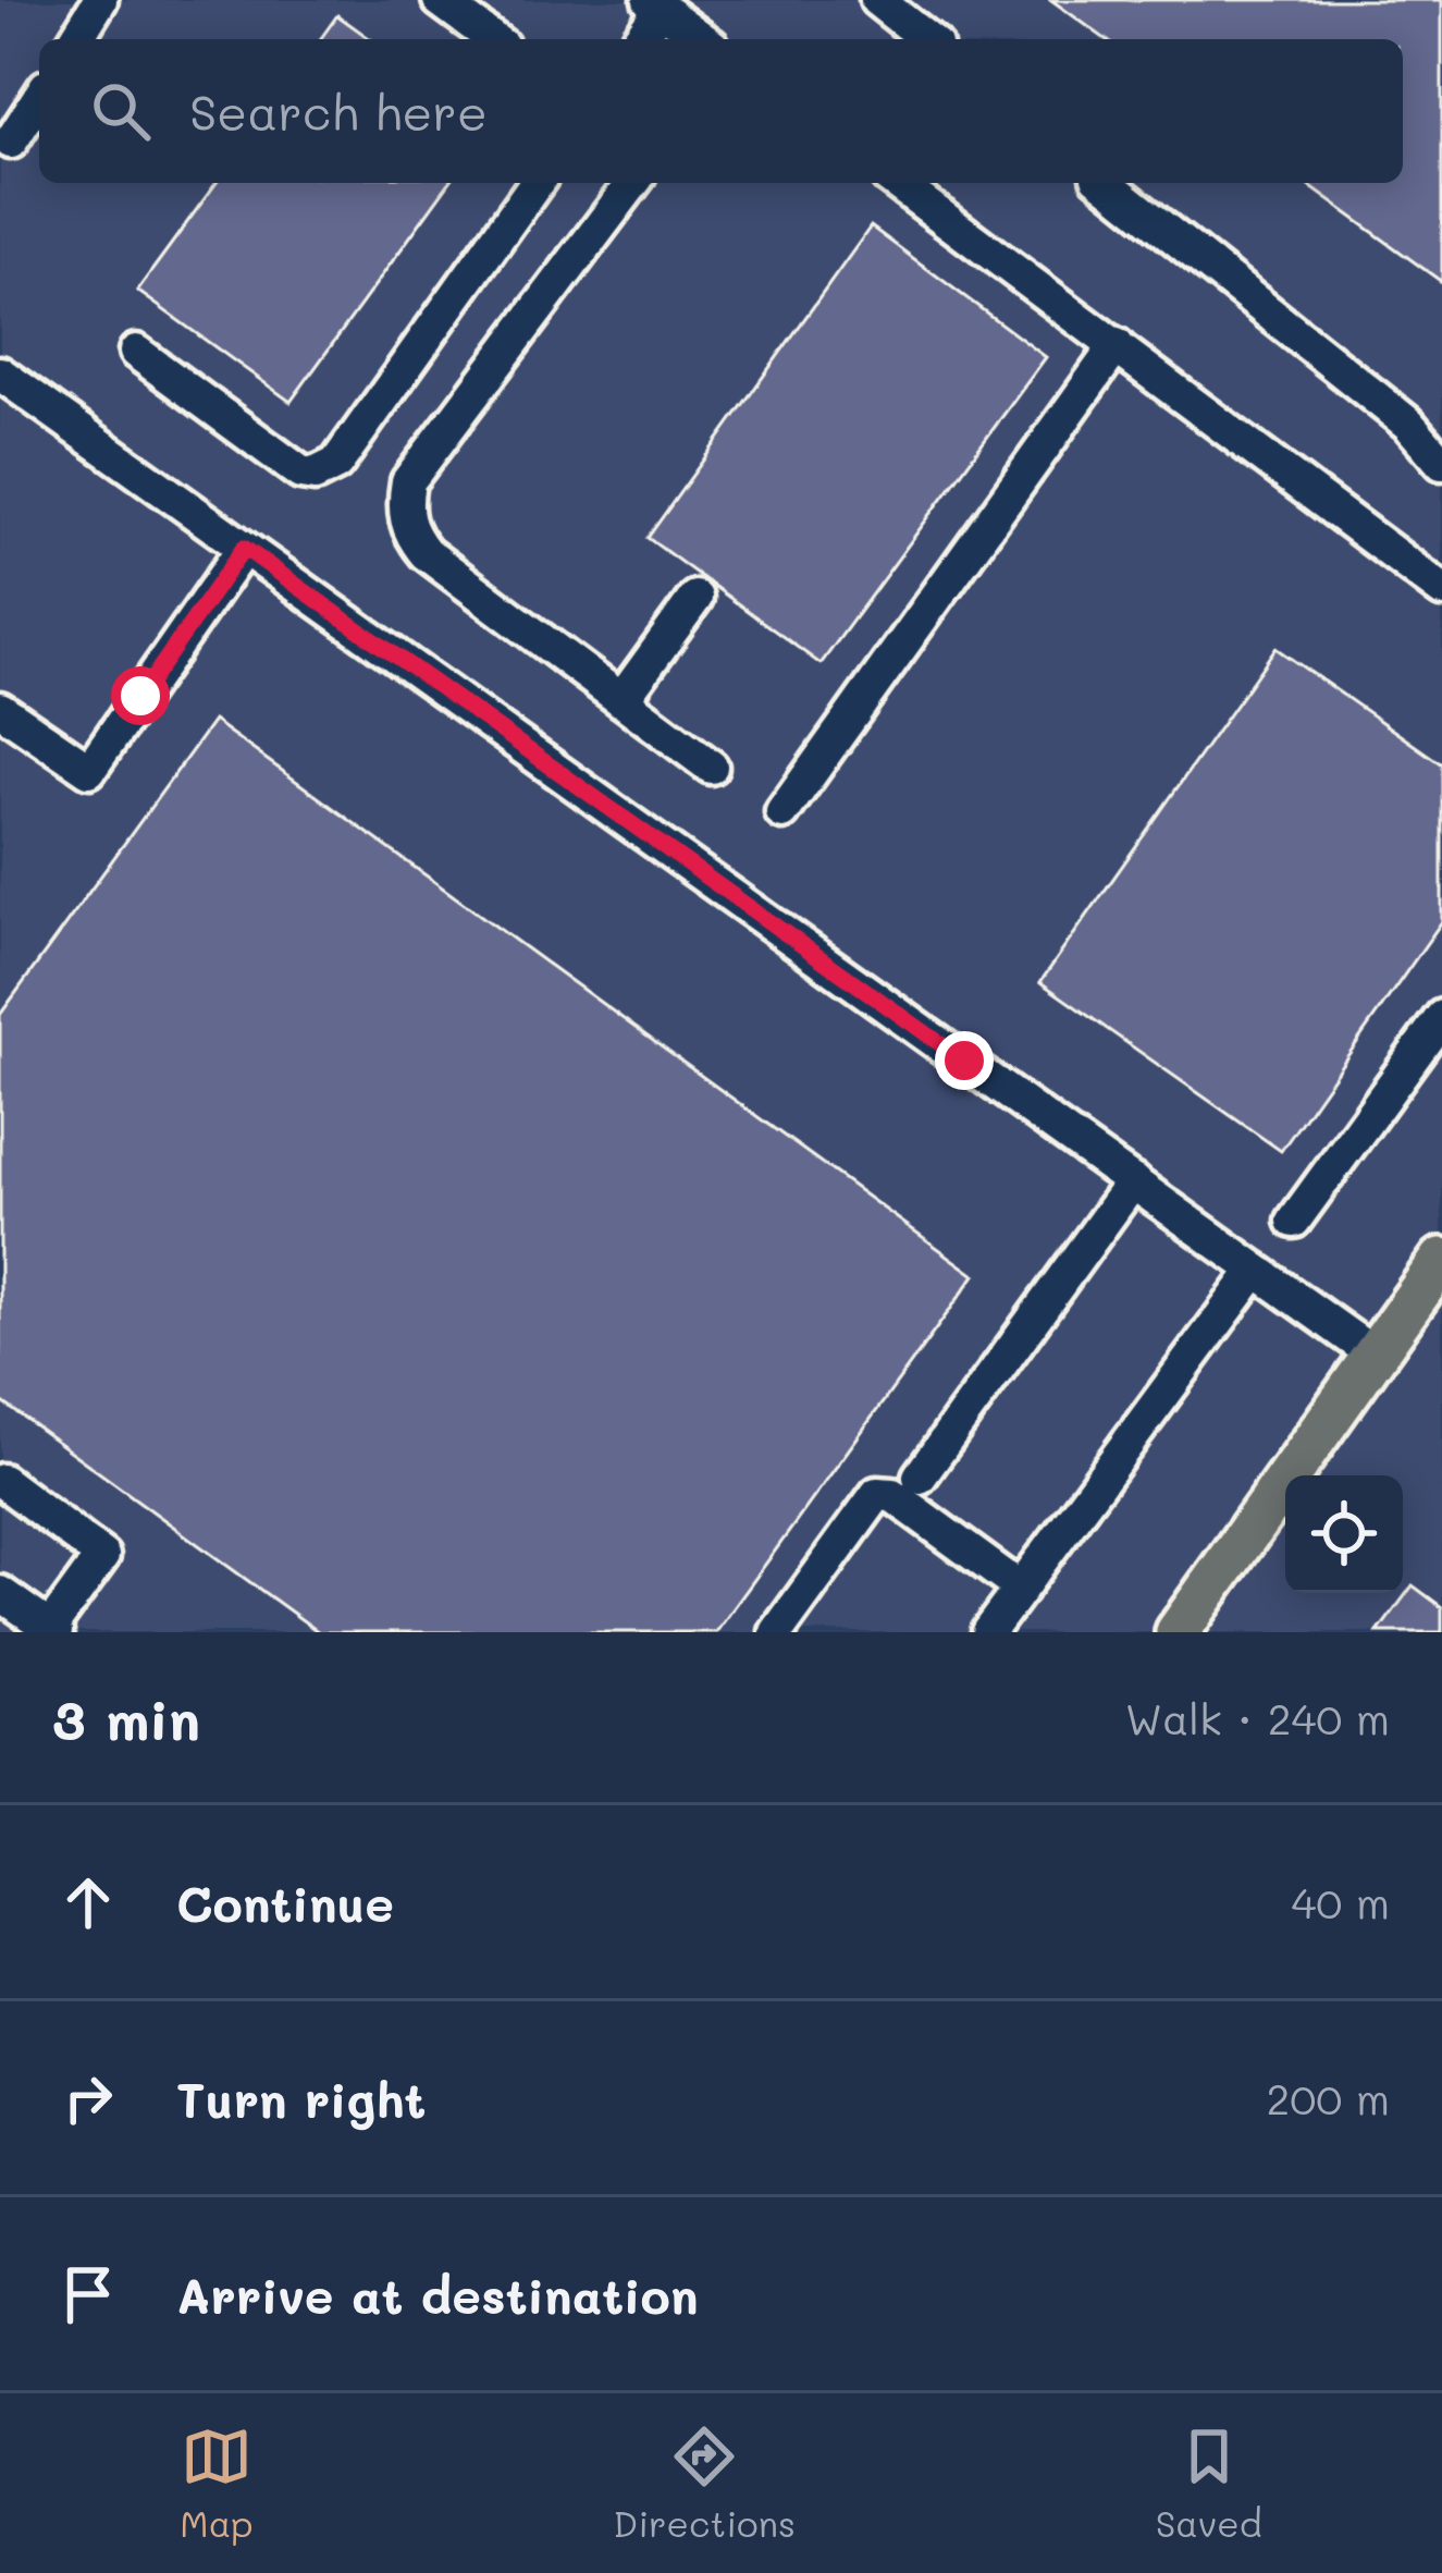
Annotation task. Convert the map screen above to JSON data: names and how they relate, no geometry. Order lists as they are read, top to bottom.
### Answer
{
  "page": {
    "search": "Search here",
    "heading": ["3 min", "Walk · 240 m"],
    "list": [
      ["Continue", "40 m"],
      ["Turn right", "200 m"],
      "Arrive at destination"
    ],
    "nav": ["Map", "Directions", "Saved"]
  }
}
